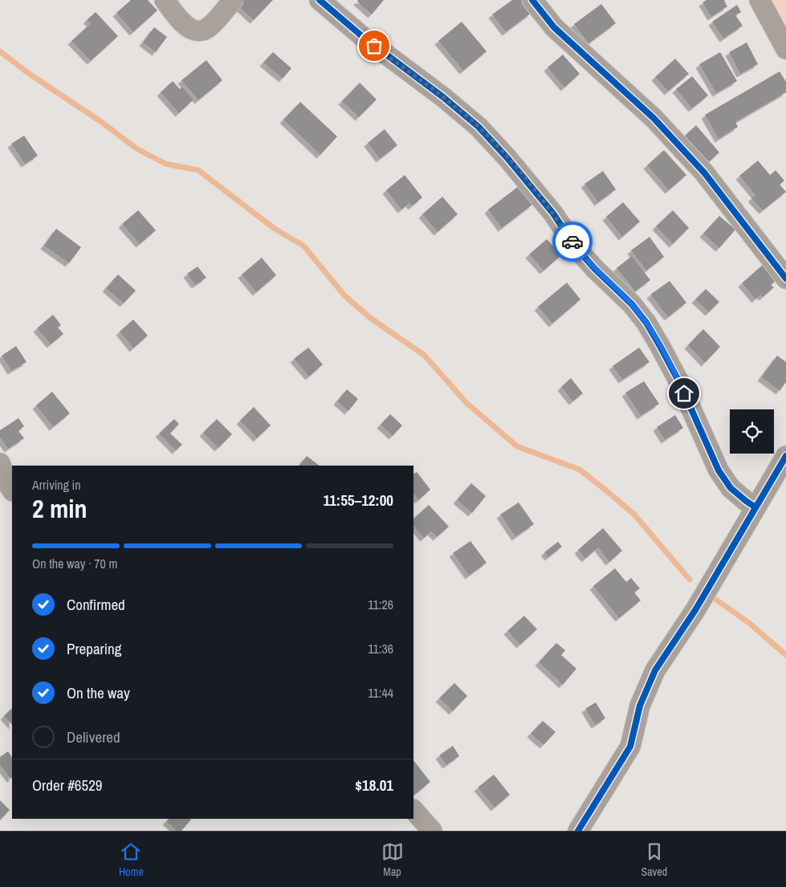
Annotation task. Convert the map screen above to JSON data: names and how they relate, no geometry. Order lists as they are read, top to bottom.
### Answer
{
  "page": {
    "heading": ["2 min", "Arriving in", "11:55–12:00"],
    "panel": ["Order #6529", "$18.01"],
    "bar": "On the way · 70 m",
    "list": [
      ["Confirmed", "11:26"],
      ["Preparing", "11:36"],
      ["On the way", "11:44"],
      "Delivered"
    ],
    "tabs": ["Home", "Map", "Saved"]
  }
}
